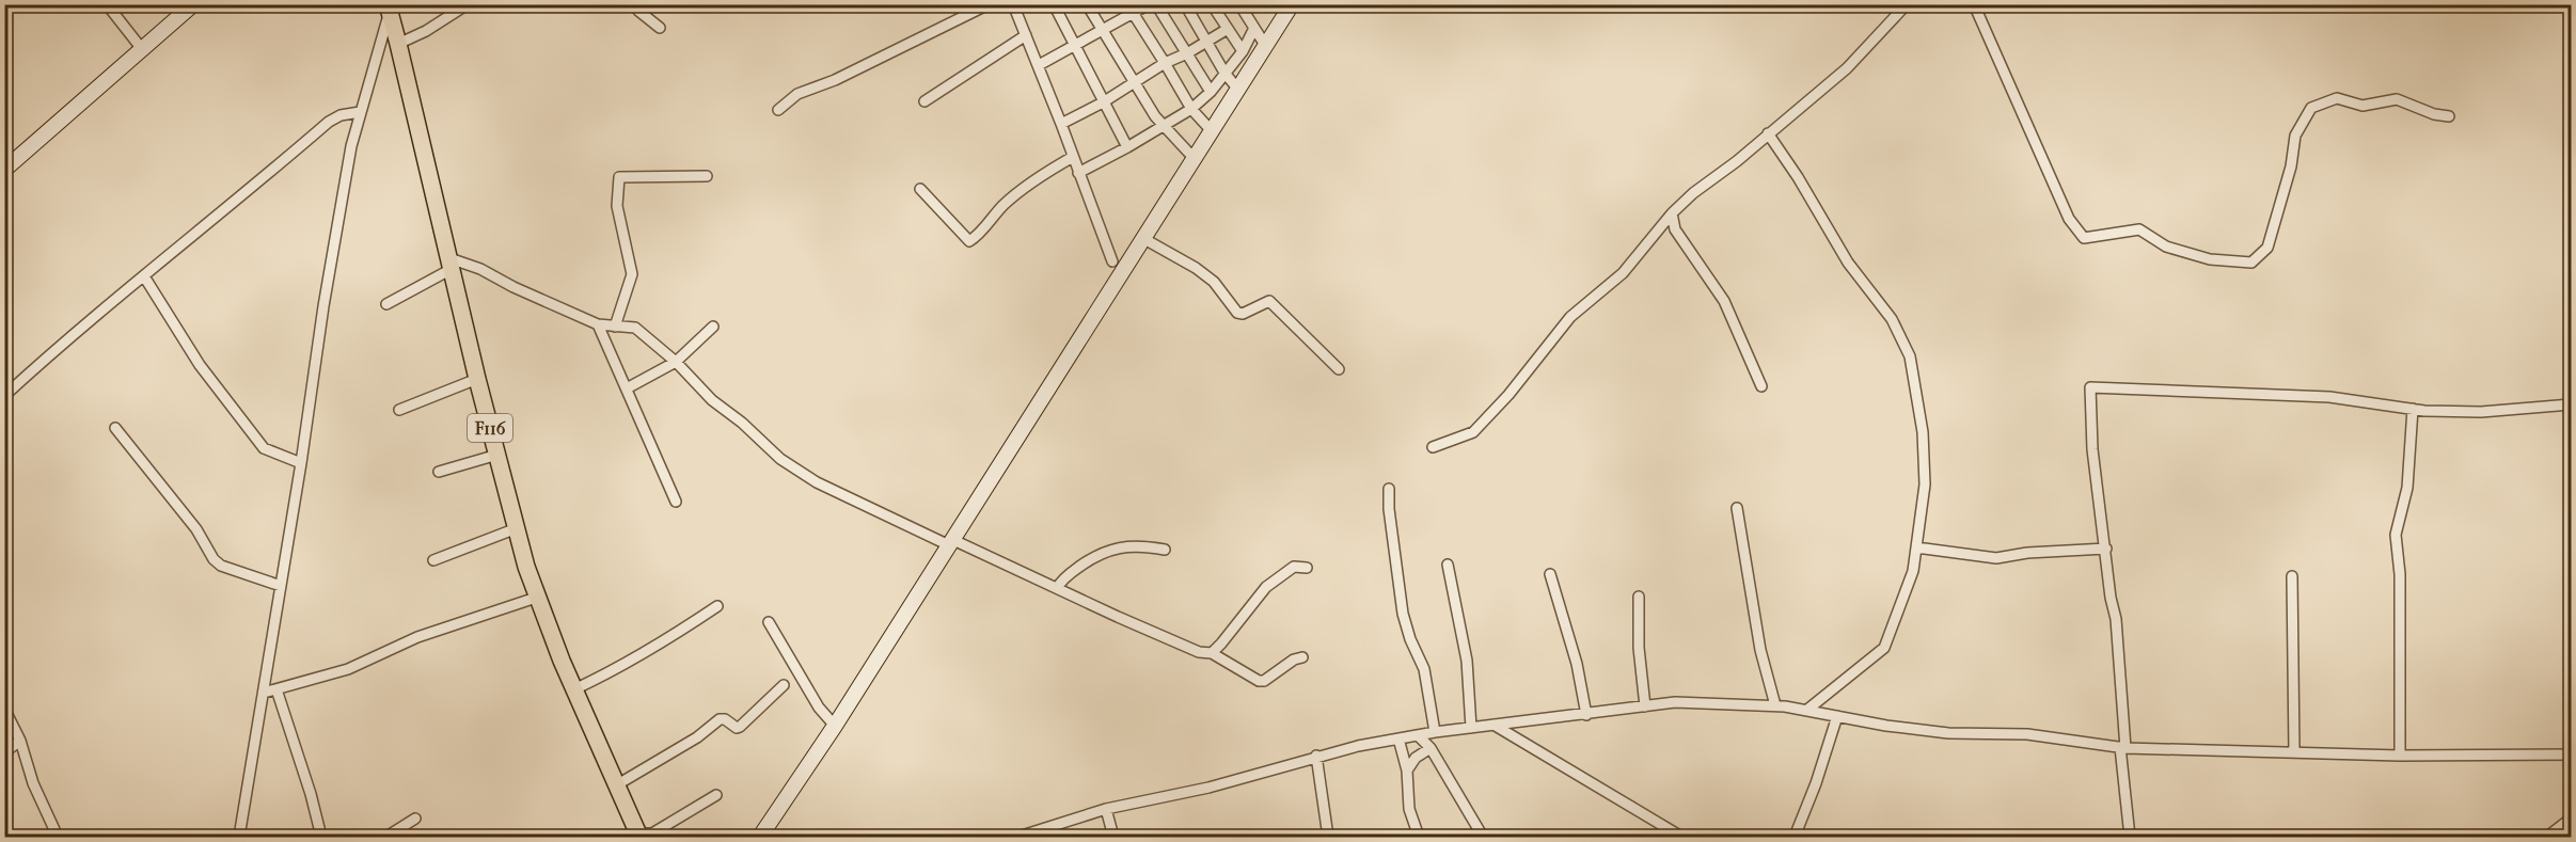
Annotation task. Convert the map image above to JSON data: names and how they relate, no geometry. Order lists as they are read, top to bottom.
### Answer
{
  "streets": {
    "main road": ["F116"]
  }
}
